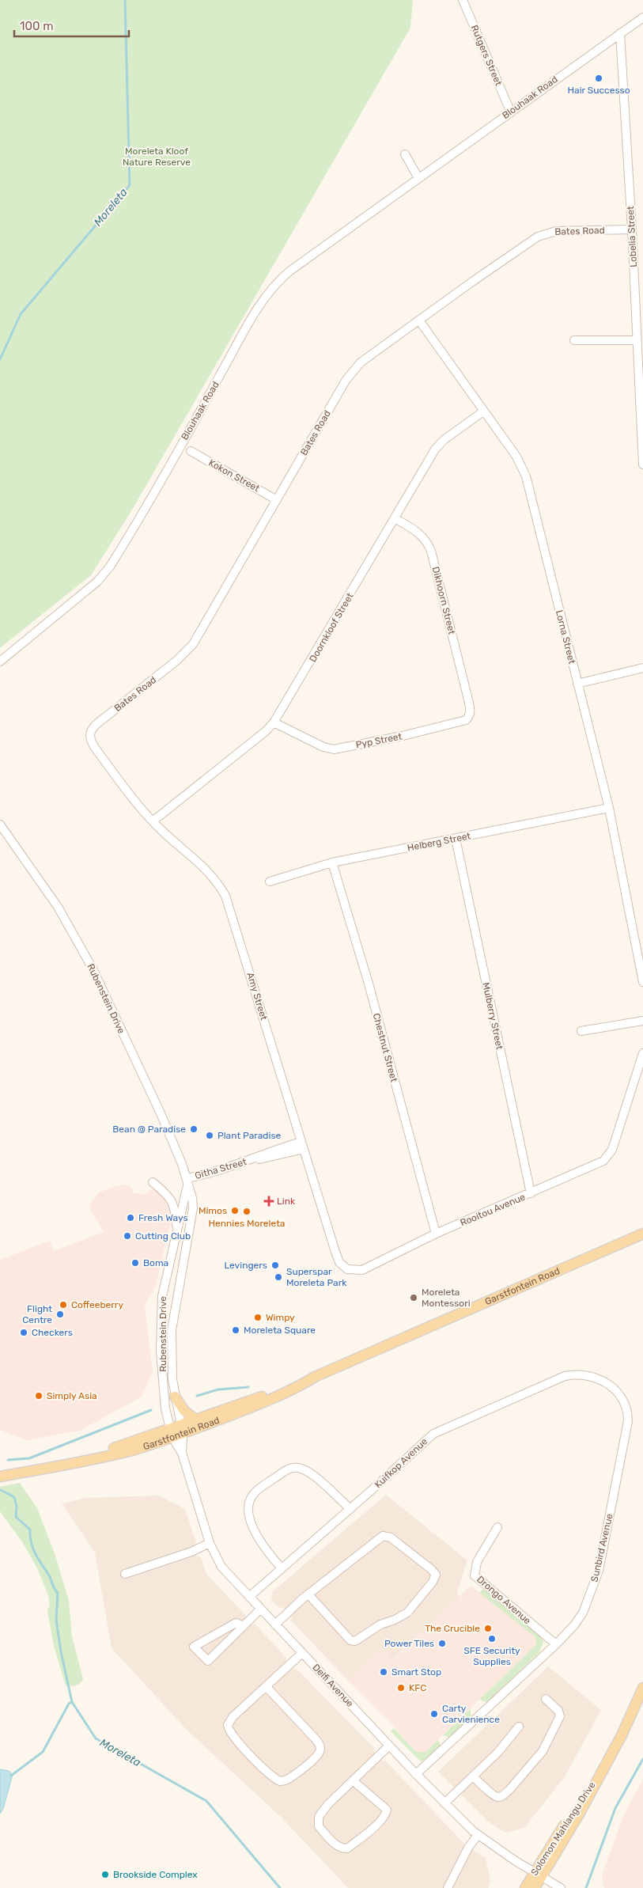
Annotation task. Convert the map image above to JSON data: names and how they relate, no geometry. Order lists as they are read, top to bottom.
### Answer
{
  "streets": {
    "main road": ["Garstfontein Road", "Solomon Mahlangu Drive"],
    "street": [
      "Rutgers Street",
      "Blouhaak Road",
      "Bates Road",
      "Lobelia Street",
      "Kokon Street",
      "Dikhoorn Street",
      "Doornkloof Street",
      "Lorna Street",
      "Pyp Street",
      "Helberg Street",
      "Amy Street",
      "Rubenstein Drive",
      "Mulberry Street",
      "Chestnut Street",
      "Githa Street",
      "Rooitou Avenue",
      "Kuifkop Avenue",
      "Sunbird Avenue",
      "Drongo Avenue",
      "Delfi Avenue"
    ]
  },
  "crossings": [
    ["Rutgers Street", "Blouhaak Road"],
    ["Blouhaak Road", "Lobelia Street"],
    ["Bates Road", "Lobelia Street"],
    ["Bates Road", "Kokon Street"],
    ["Bates Road", "Lorna Street"],
    ["Bates Road", "Amy Street"],
    ["Dikhoorn Street", "Doornkloof Street"],
    ["Dikhoorn Street", "Pyp Street"],
    ["Doornkloof Street", "Lorna Street"],
    ["Doornkloof Street", "Pyp Street"],
    ["Doornkloof Street", "Amy Street"],
    ["Lorna Street", "Helberg Street"],
    ["Helberg Street", "Mulberry Street"],
    ["Helberg Street", "Chestnut Street"],
    ["Amy Street", "Githa Street"],
    ["Amy Street", "Rooitou Avenue"],
    ["Rubenstein Drive", "Githa Street"],
    ["Rubenstein Drive", "Garstfontein Road"],
    ["Rubenstein Drive", "Delfi Avenue"],
    ["Mulberry Street", "Rooitou Avenue"],
    ["Chestnut Street", "Rooitou Avenue"],
    ["Garstfontein Road", "Delfi Avenue"],
    ["Kuifkop Avenue", "Sunbird Avenue"],
    ["Kuifkop Avenue", "Delfi Avenue"],
    ["Sunbird Avenue", "Drongo Avenue"],
    ["Sunbird Avenue", "Delfi Avenue"],
    ["Delfi Avenue", "Solomon Mahlangu Drive"]
  ],
  "water": ["Moreleta"],
  "parks": ["Moreleta Kloof Nature Reserve"],
  "places": {
    "other": [
      "Hair Successo",
      "Bean @ Paradise",
      "Plant Paradise",
      "Mimos",
      "Hennies Moreleta",
      "Fresh Ways",
      "Cutting Club",
      "Boma",
      "Levingers",
      "Superspar Moreleta Park",
      "Moreleta Montessori",
      "Coffeeberry",
      "Flight Centre",
      "Wimpy",
      "Moreleta Square",
      "Checkers",
      "Simply Asia",
      "The Crucible",
      "SFE Security Supplies",
      "Power Tiles",
      "Smart Stop",
      "KFC",
      "Carty Carvienience",
      "Brookside Complex"
    ],
    "health": ["Link"]
  },
  "scale_bar": "100 m"
}
